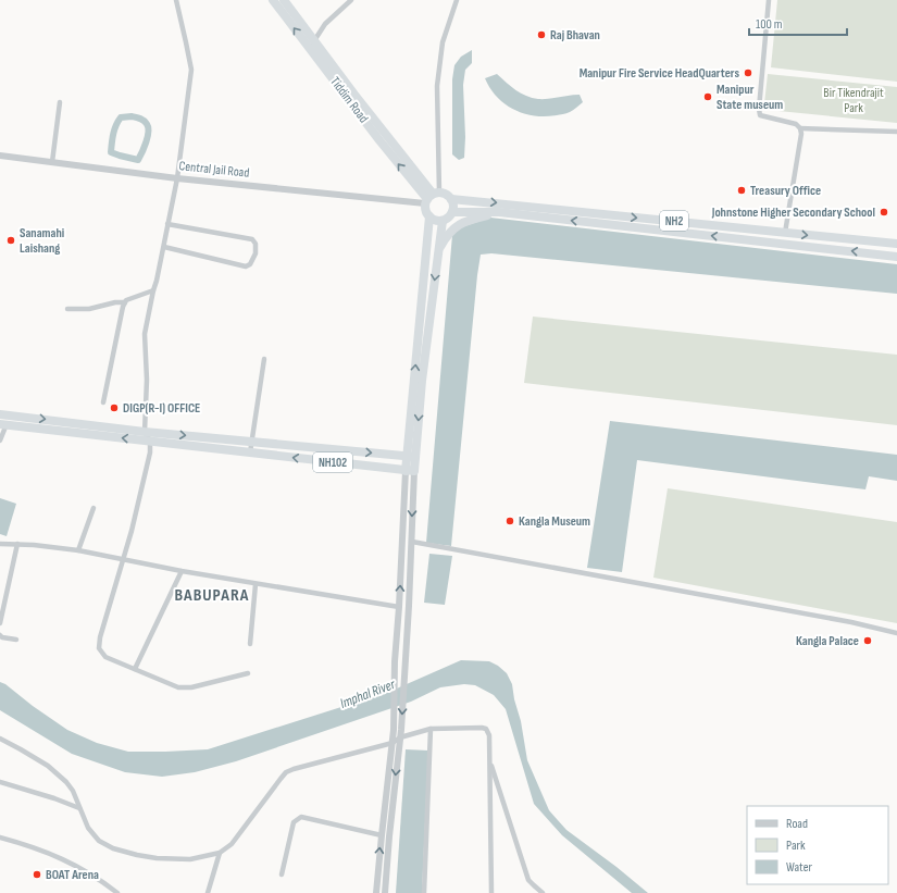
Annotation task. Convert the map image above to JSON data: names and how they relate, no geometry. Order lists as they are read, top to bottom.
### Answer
{
  "streets": {
    "highway": ["NH2", "NH102"],
    "street": ["Central Jail Road"]
  },
  "crossings": [
    ["Central Jail Road", "NH2"]
  ],
  "districts": ["BABUPARA"],
  "water": ["Imphal River"],
  "parks": ["Bir Tikendrajit Park"],
  "places": [
    "Raj Bhavan",
    "Manipur Fire Service HeadQuarters",
    "Manipur State museum",
    "Treasury Office",
    "Johnstone Higher Secondary School",
    "Sanamahi Laishang",
    "DIGP(R-I) OFFICE",
    "Kangla Museum",
    "Kangla Palace",
    "BOAT Arena"
  ],
  "legend": ["Road", "Park", "Water"],
  "scale_bar": "100 m"
}
